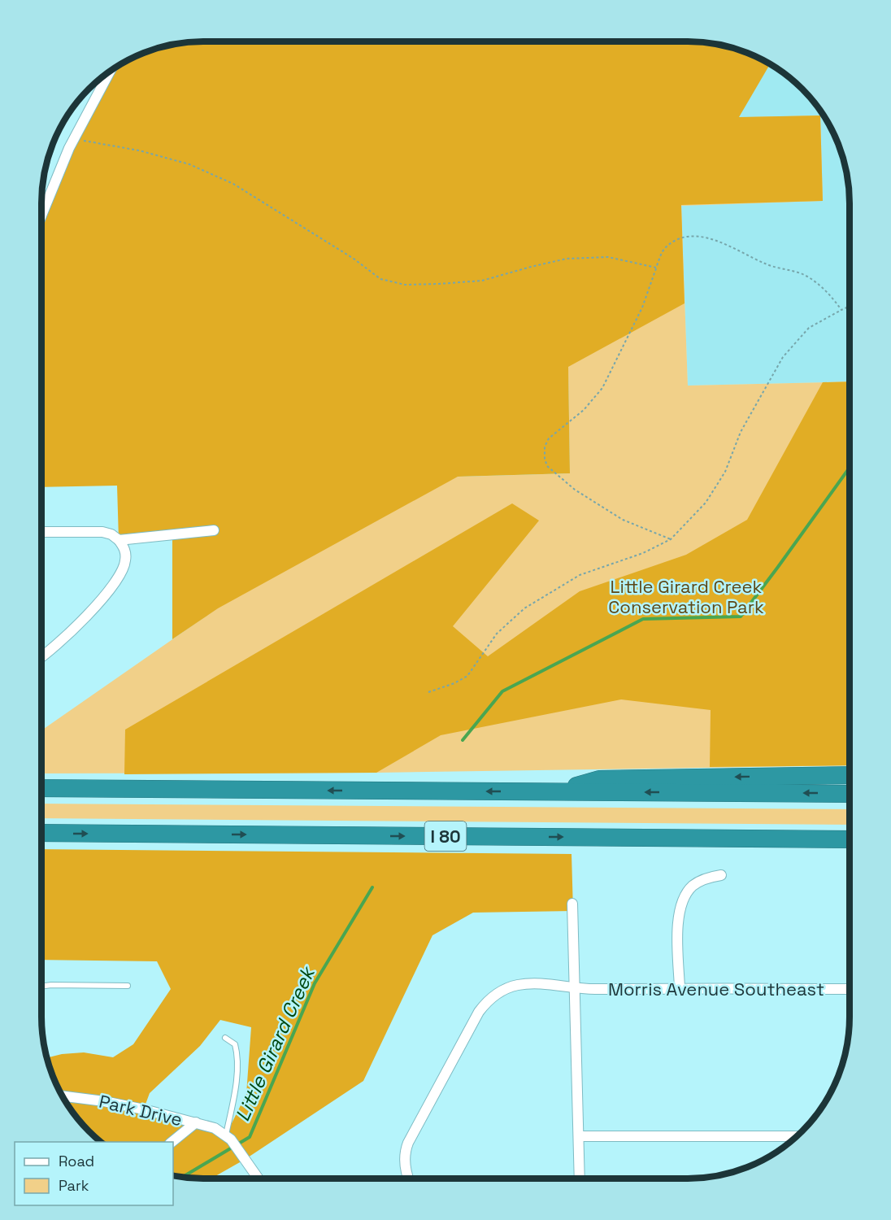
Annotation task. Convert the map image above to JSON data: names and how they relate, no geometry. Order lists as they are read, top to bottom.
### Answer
{
  "streets": {
    "highway": ["I 80"],
    "street": ["Morris Avenue Southeast", "Park Drive"]
  },
  "water": ["Little Girard Creek"],
  "parks": ["Little Girard Creek Conservation Park"],
  "legend": ["Road", "Park"]
}
